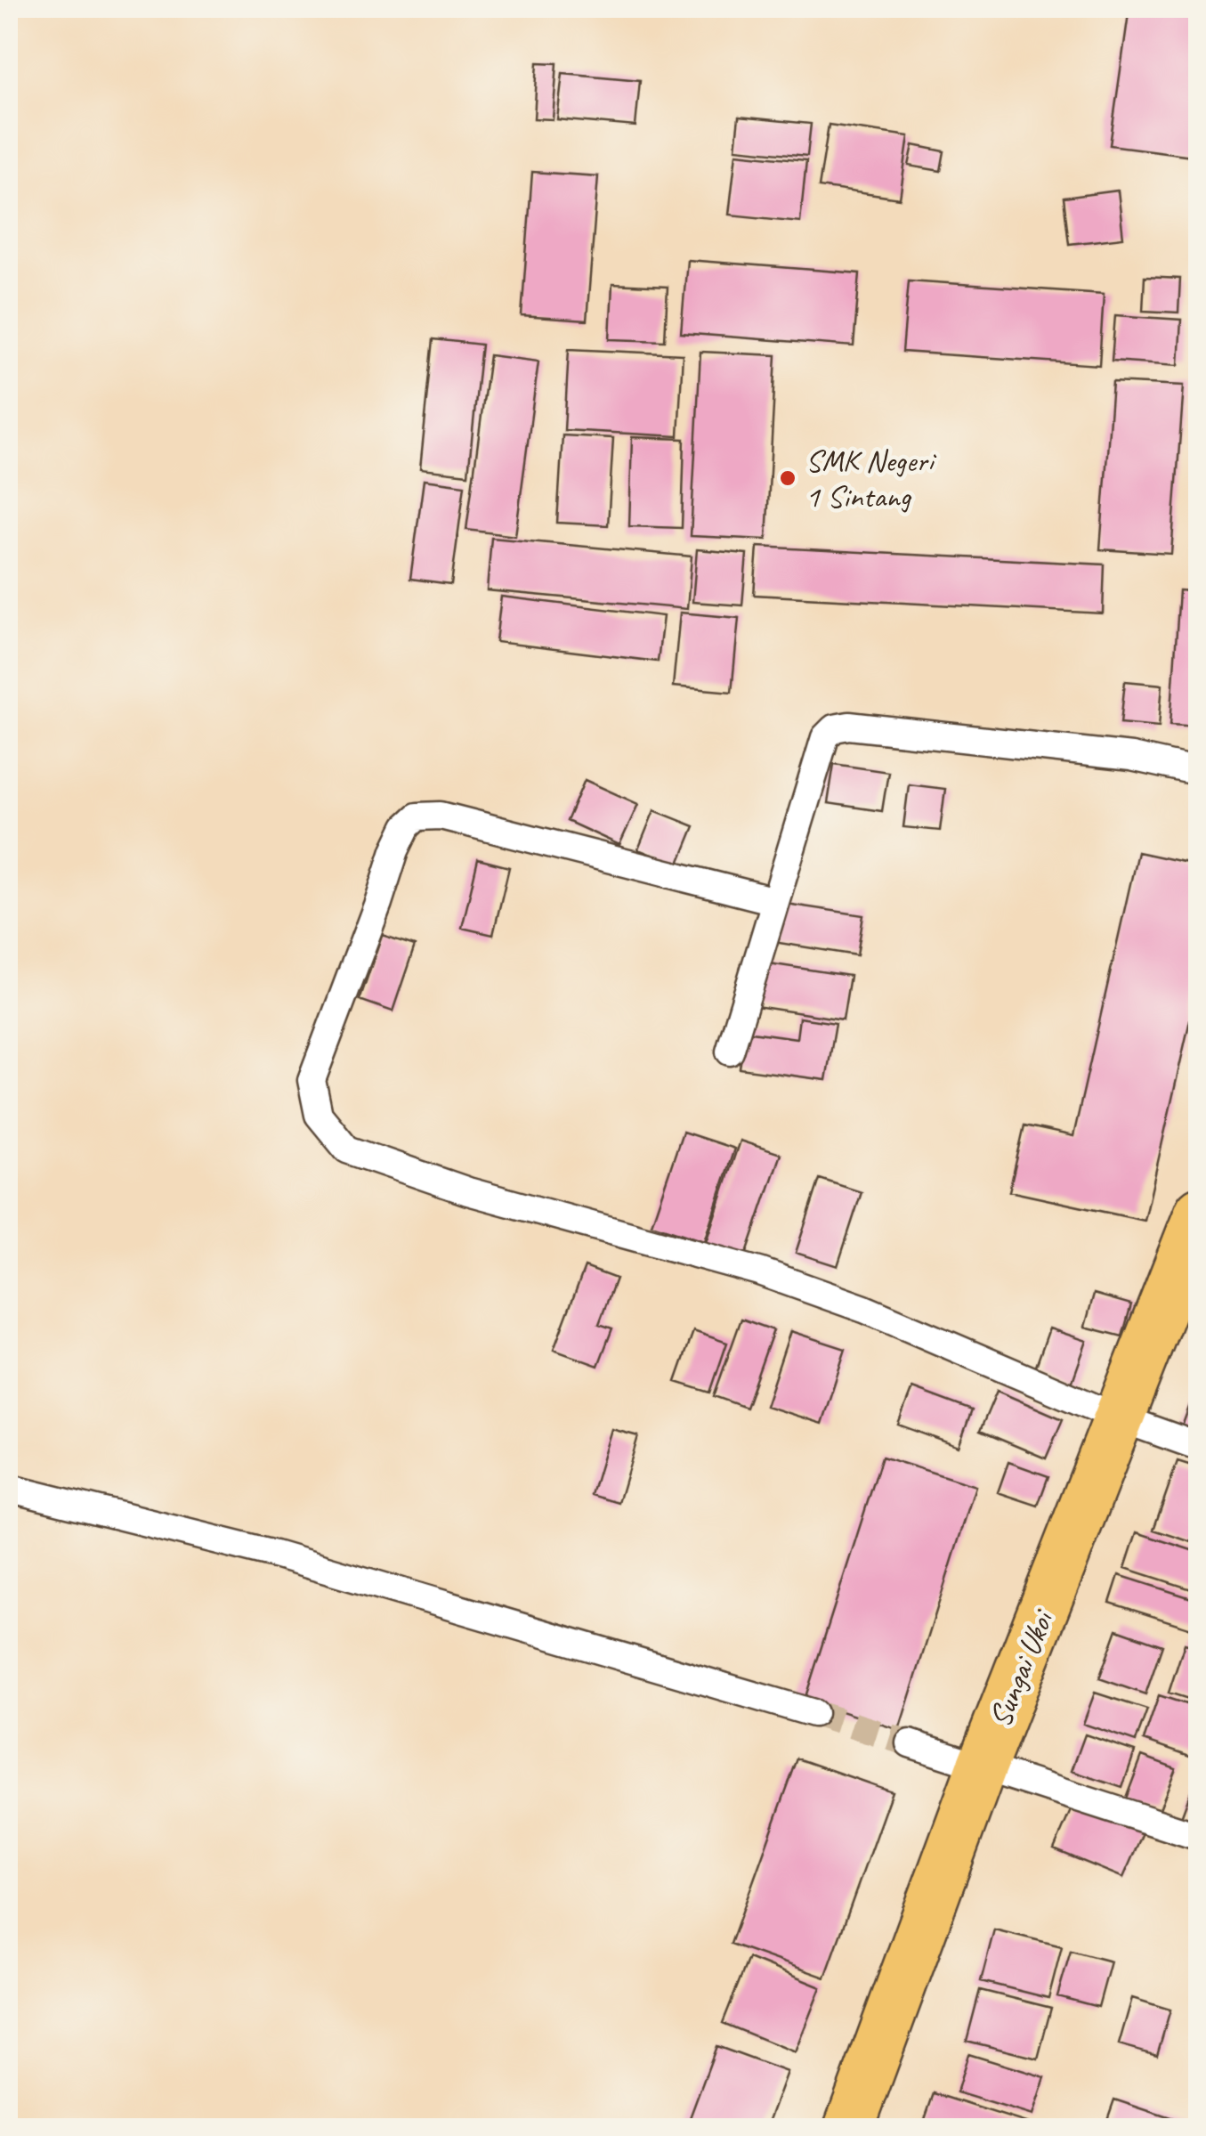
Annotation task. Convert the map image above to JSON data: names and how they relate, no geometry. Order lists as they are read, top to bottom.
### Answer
{
  "streets": {
    "highway": ["Sungai Ukoi"]
  },
  "places": ["SMK Negeri 1 Sintang"]
}
